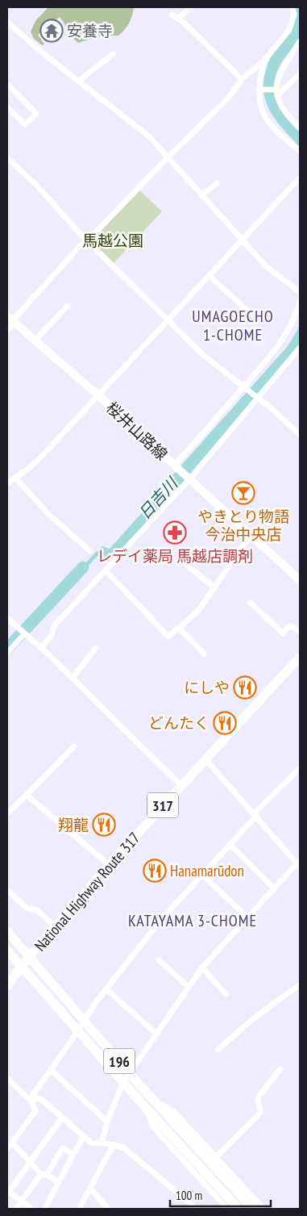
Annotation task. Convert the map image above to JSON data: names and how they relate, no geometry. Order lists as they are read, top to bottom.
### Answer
{
  "streets": {
    "highway": ["317", "National Highway Route 317", "196"],
    "main road": ["桜井山路線"]
  },
  "crossings": [
    ["National Highway Route 317", "196"]
  ],
  "districts": ["UMAGOECHO 1-CHOME", "KATAYAMA 3-CHOME"],
  "water": ["日吉川"],
  "parks": ["馬越公園"],
  "places": {
    "temple": ["安養寺"],
    "bar": ["やきとり物語 今治中央店"],
    "pharmacy": ["レデイ薬局 馬越店調剤"],
    "restaurant": [
      "にしや",
      "どんたく",
      "翔龍",
      "Hanamarūdon"
    ]
  },
  "scale_bar": "100 m"
}
